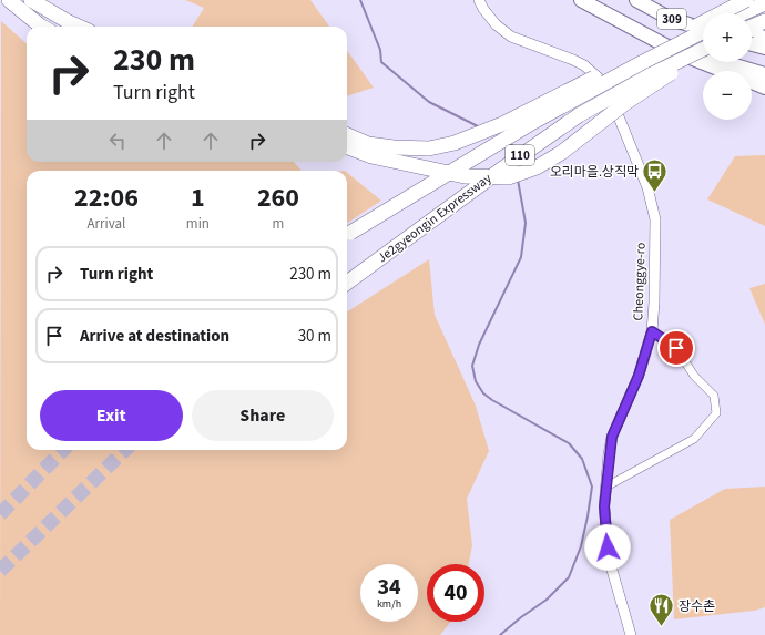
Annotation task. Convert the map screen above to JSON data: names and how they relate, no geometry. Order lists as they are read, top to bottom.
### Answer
{
  "streets": {
    "highway": ["309", "110", "Je2gyeongin Expressway"],
    "street": ["Cheonggye-ro"]
  },
  "places": {
    "bus stop": ["오리마을.상직막"],
    "restaurant": ["장수촌"]
  },
  "page": {
    "map_buttons": ["+", "−"],
    "turn": ["230 m", "Turn right"],
    "eta": [
      "22:06",
      "Arrival",
      "1",
      "min",
      "260",
      "m"
    ],
    "list": [
      {
        "name": "Turn right",
        "value": "230 m"
      },
      {
        "name": "Arrive at destination",
        "value": "30 m"
      }
    ],
    "buttons": ["Exit", "Share"],
    "speed": "34 km/h",
    "limit": "40"
  }
}
